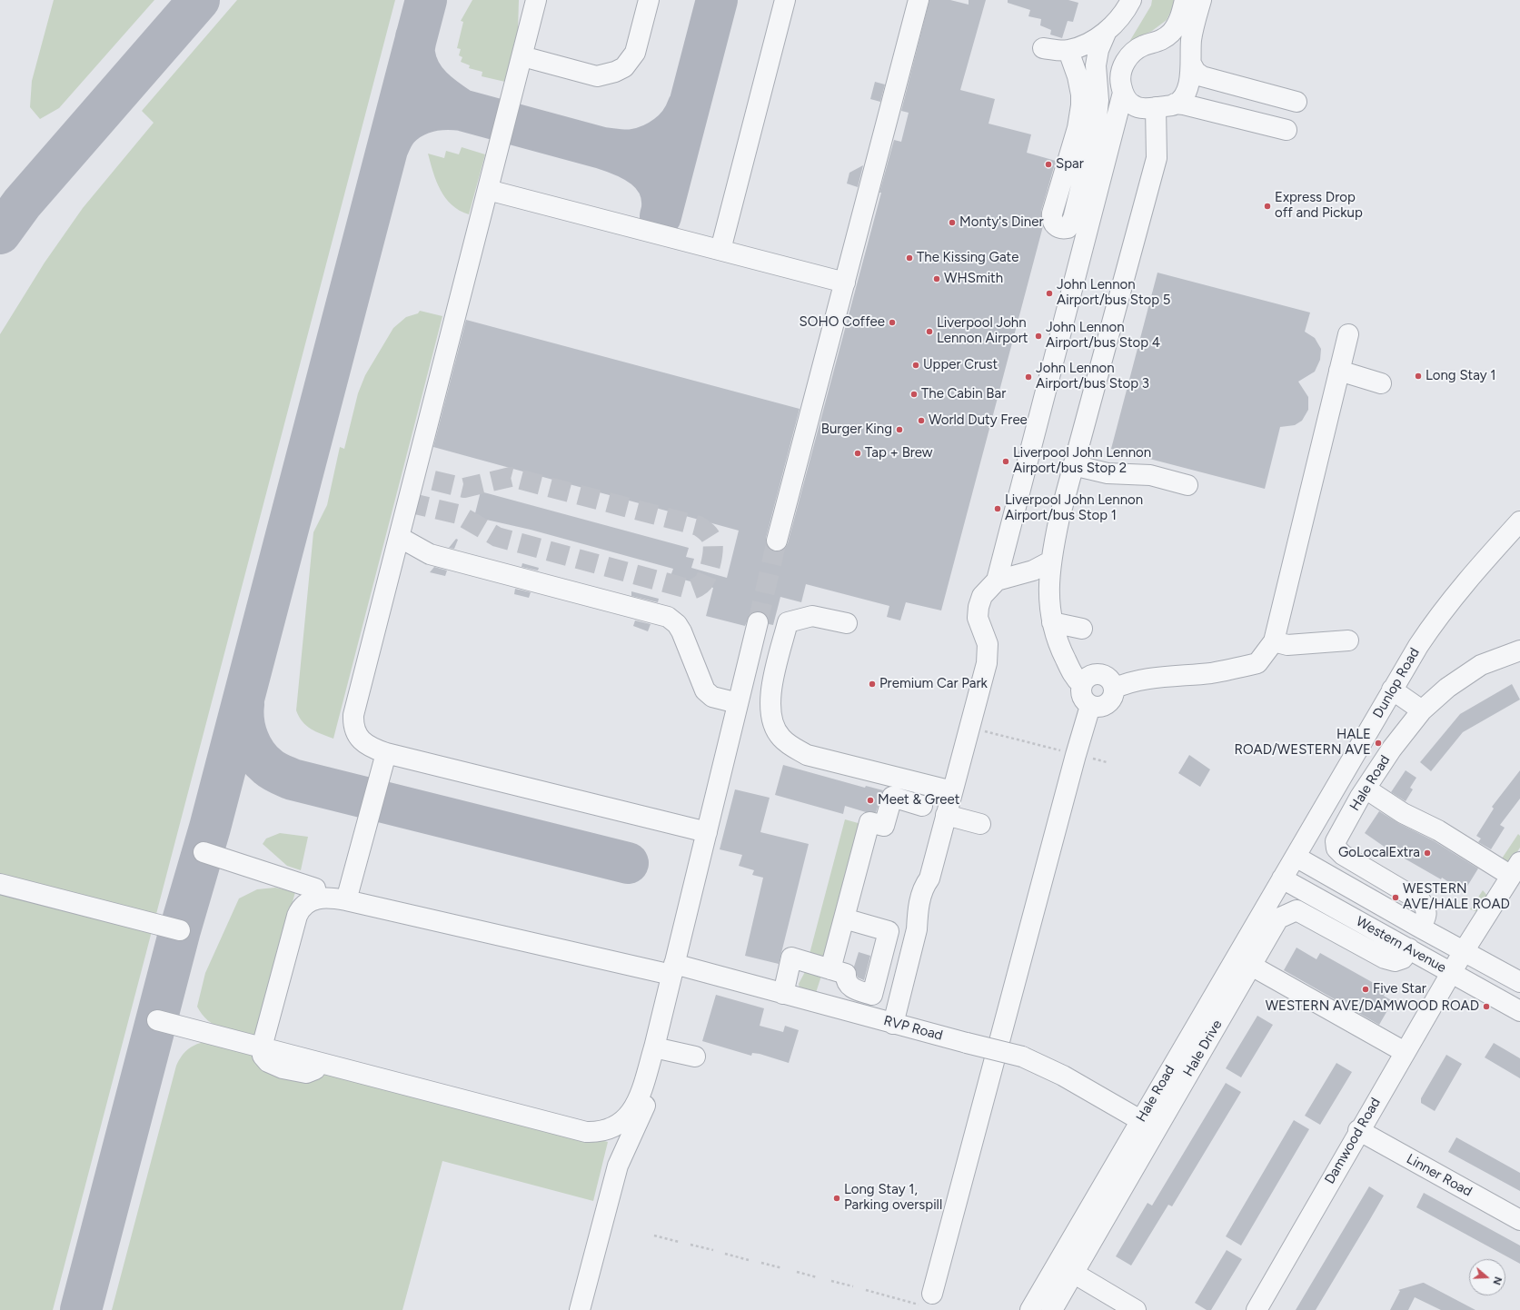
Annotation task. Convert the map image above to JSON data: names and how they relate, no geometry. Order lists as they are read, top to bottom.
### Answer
{
  "streets": {
    "street": [
      "Dunlop Road",
      "Hale Road",
      "Western Avenue",
      "RVP Road",
      "Hale Drive",
      "Damwood Road",
      "Linner Road"
    ]
  },
  "crossings": [
    ["Dunlop Road", "Hale Road"],
    ["Dunlop Road", "Western Avenue"],
    ["Hale Road", "Western Avenue"],
    ["Hale Road", "RVP Road"],
    ["Hale Road", "Hale Drive"],
    ["Western Avenue", "Hale Drive"],
    ["Western Avenue", "Damwood Road"],
    ["Damwood Road", "Linner Road"]
  ],
  "places": [
    "Spar",
    "Express Drop off and Pickup",
    "Monty's Diner",
    "The Kissing Gate",
    "WHSmith",
    "John Lennon Airport/bus Stop 5",
    "SOHO Coffee",
    "Liverpool John Lennon Airport",
    "John Lennon Airport/bus Stop 4",
    "Upper Crust",
    "Long Stay 1",
    "John Lennon Airport/bus Stop 3",
    "The Cabin Bar",
    "World Duty Free",
    "Burger King",
    "Tap + Brew",
    "Liverpool John Lennon Airport/bus Stop 2",
    "Liverpool John Lennon Airport/bus Stop 1",
    "Premium Car Park",
    "HALE ROAD/WESTERN AVE",
    "Meet & Greet",
    "GoLocalExtra",
    "WESTERN AVE/HALE ROAD",
    "Five Star",
    "WESTERN AVE/DAMWOOD ROAD",
    "Long Stay 1, Parking overspill"
  ],
  "north": "right"
}
